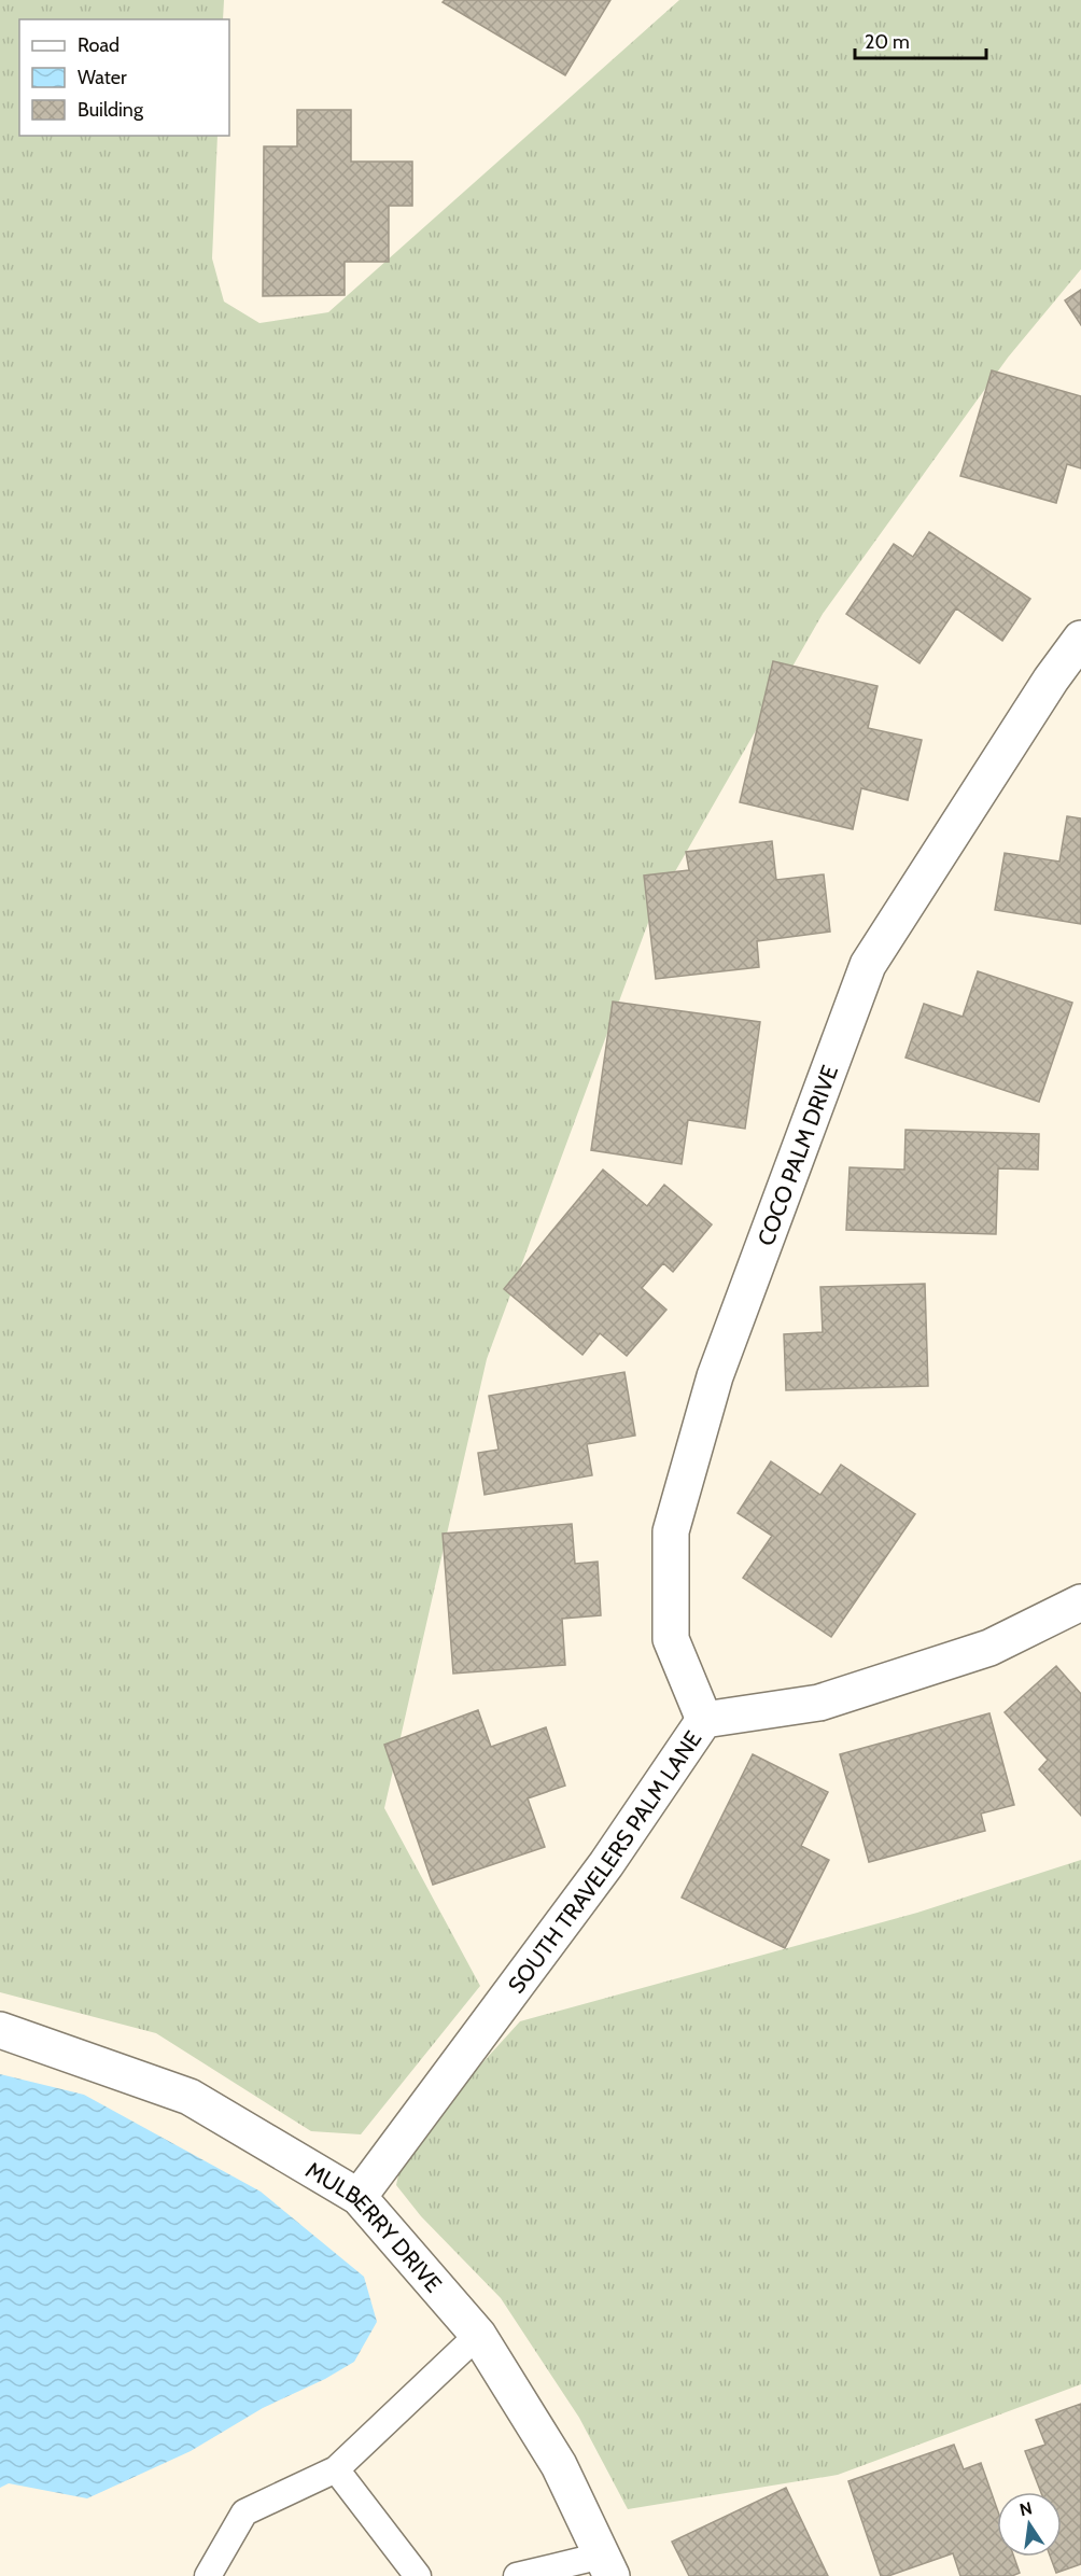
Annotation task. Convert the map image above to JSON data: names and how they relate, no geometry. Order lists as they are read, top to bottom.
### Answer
{
  "streets": {
    "street": ["COCO PALM DRIVE", "SOUTH TRAVELERS PALM LANE", "MULBERRY DRIVE"]
  },
  "crossings": [
    ["COCO PALM DRIVE", "SOUTH TRAVELERS PALM LANE"],
    ["SOUTH TRAVELERS PALM LANE", "MULBERRY DRIVE"]
  ],
  "legend": ["Road", "Water", "Building"],
  "scale_bar": "20 m",
  "north": "top"
}
